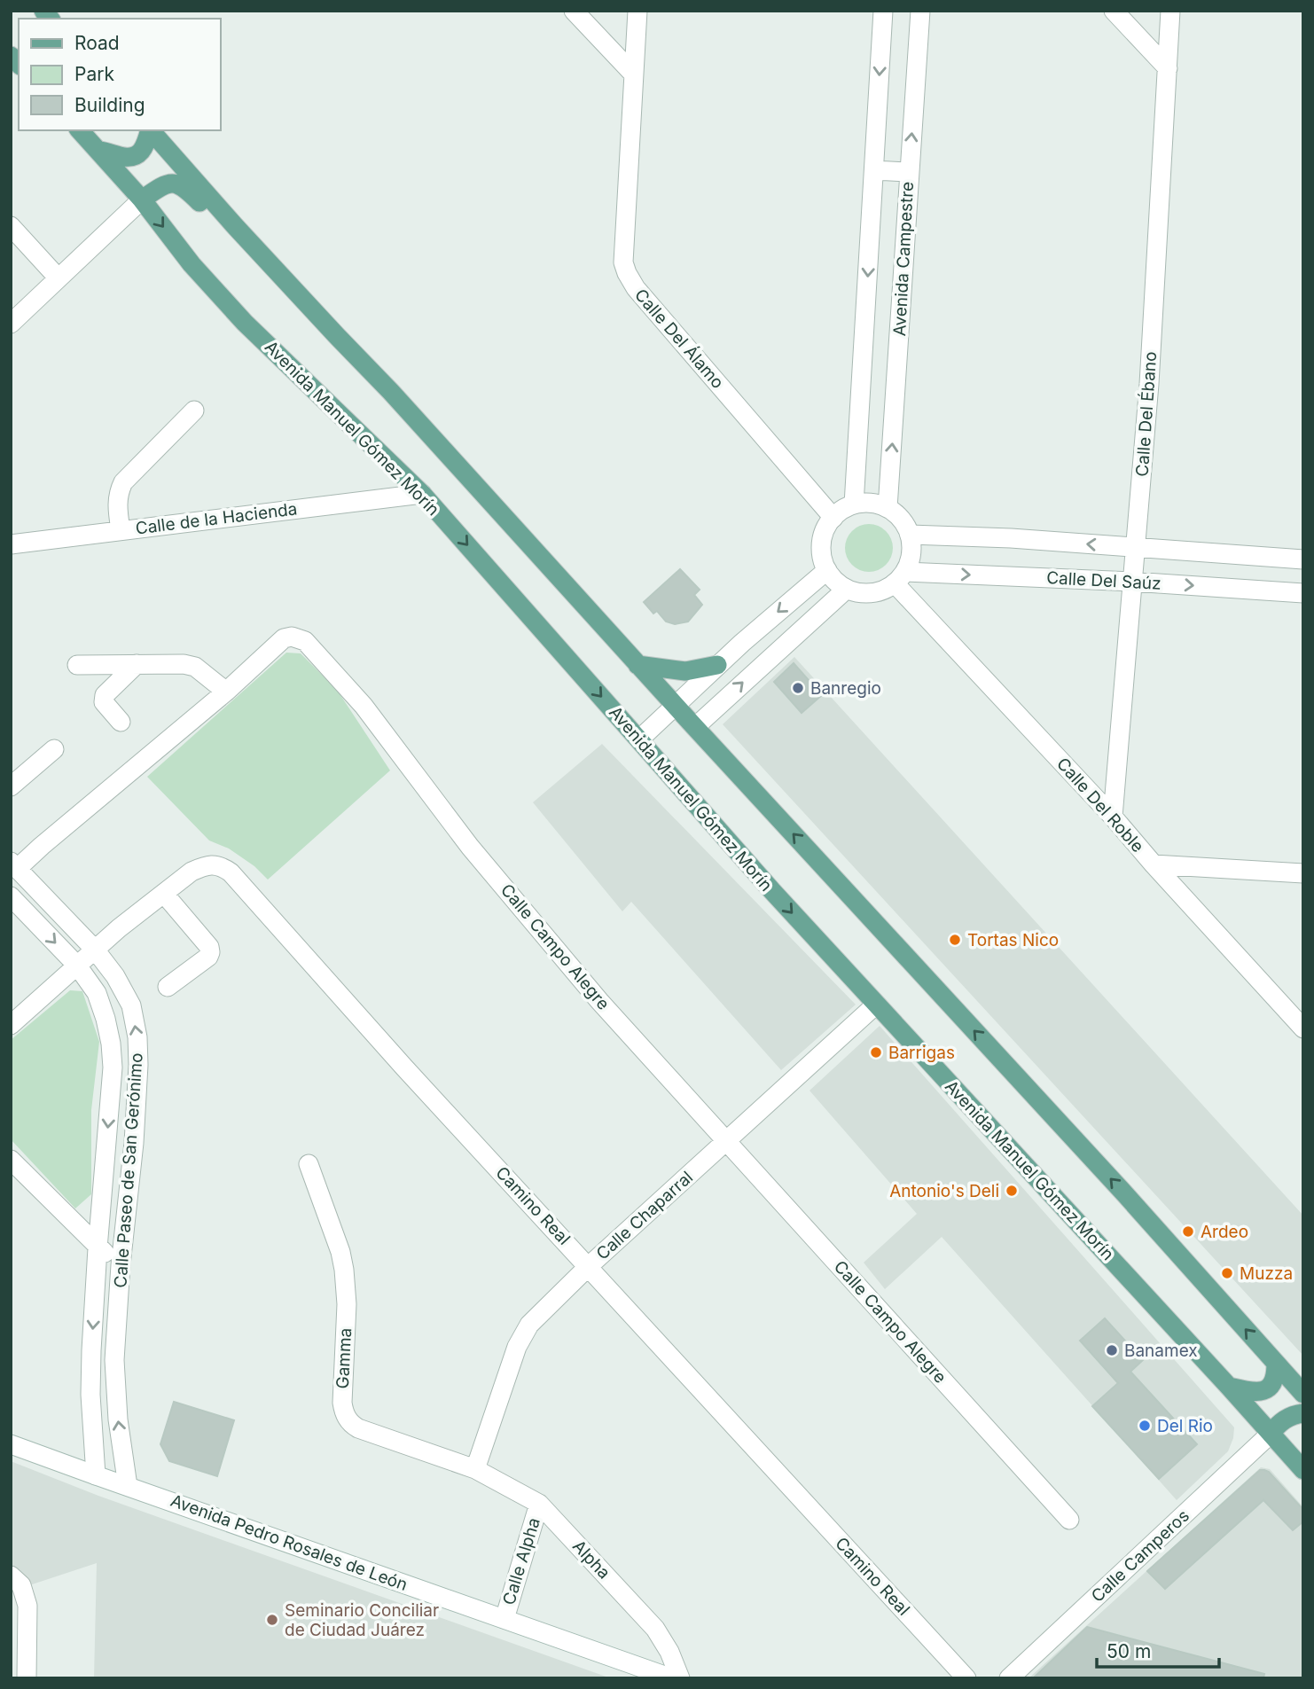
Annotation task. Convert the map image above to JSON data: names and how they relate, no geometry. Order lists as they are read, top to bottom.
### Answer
{
  "streets": {
    "main road": ["Avenida Manuel Gómez Morín"],
    "street": [
      "Avenida Campestre",
      "Calle Del Álamo",
      "Calle Del Ébano",
      "Calle de la Hacienda",
      "Calle Del Saúz",
      "Calle Del Roble",
      "Calle Campo Alegre",
      "Calle Paseo de San Gerónimo",
      "Camino Real",
      "Calle Chaparral",
      "Gamma",
      "Avenida Pedro Rosales de León",
      "Calle Camperos",
      "Alpha",
      "Calle Alpha"
    ]
  },
  "crossings": [
    ["Avenida Campestre", "Calle Del Álamo"],
    ["Avenida Campestre", "Calle Del Saúz"],
    ["Avenida Campestre", "Calle Del Roble"],
    ["Calle Del Álamo", "Calle Del Saúz"],
    ["Calle Del Álamo", "Calle Del Roble"],
    ["Calle Del Ébano", "Calle Del Saúz"],
    ["Calle Del Ébano", "Calle Del Roble"],
    ["Avenida Manuel Gómez Morín", "Calle de la Hacienda"],
    ["Avenida Manuel Gómez Morín", "Calle Chaparral"],
    ["Avenida Manuel Gómez Morín", "Calle Camperos"],
    ["Calle Del Saúz", "Calle Del Roble"],
    ["Calle Campo Alegre", "Calle Paseo de San Gerónimo"],
    ["Calle Campo Alegre", "Calle Chaparral"],
    ["Calle Paseo de San Gerónimo", "Camino Real"],
    ["Calle Paseo de San Gerónimo", "Avenida Pedro Rosales de León"],
    ["Camino Real", "Calle Chaparral"],
    ["Calle Chaparral", "Gamma"],
    ["Calle Chaparral", "Alpha"],
    ["Gamma", "Alpha"],
    ["Avenida Pedro Rosales de León", "Calle Alpha"],
    ["Alpha", "Calle Alpha"]
  ],
  "places": [
    "Banregio",
    "Tortas Nico",
    "Barrigas",
    "Antonio's Deli",
    "Ardeo",
    "Muzza",
    "Banamex",
    "Del Rio",
    "Seminario Conciliar de Ciudad Juárez"
  ],
  "legend": ["Road", "Park", "Building"],
  "scale_bar": "50 m"
}
